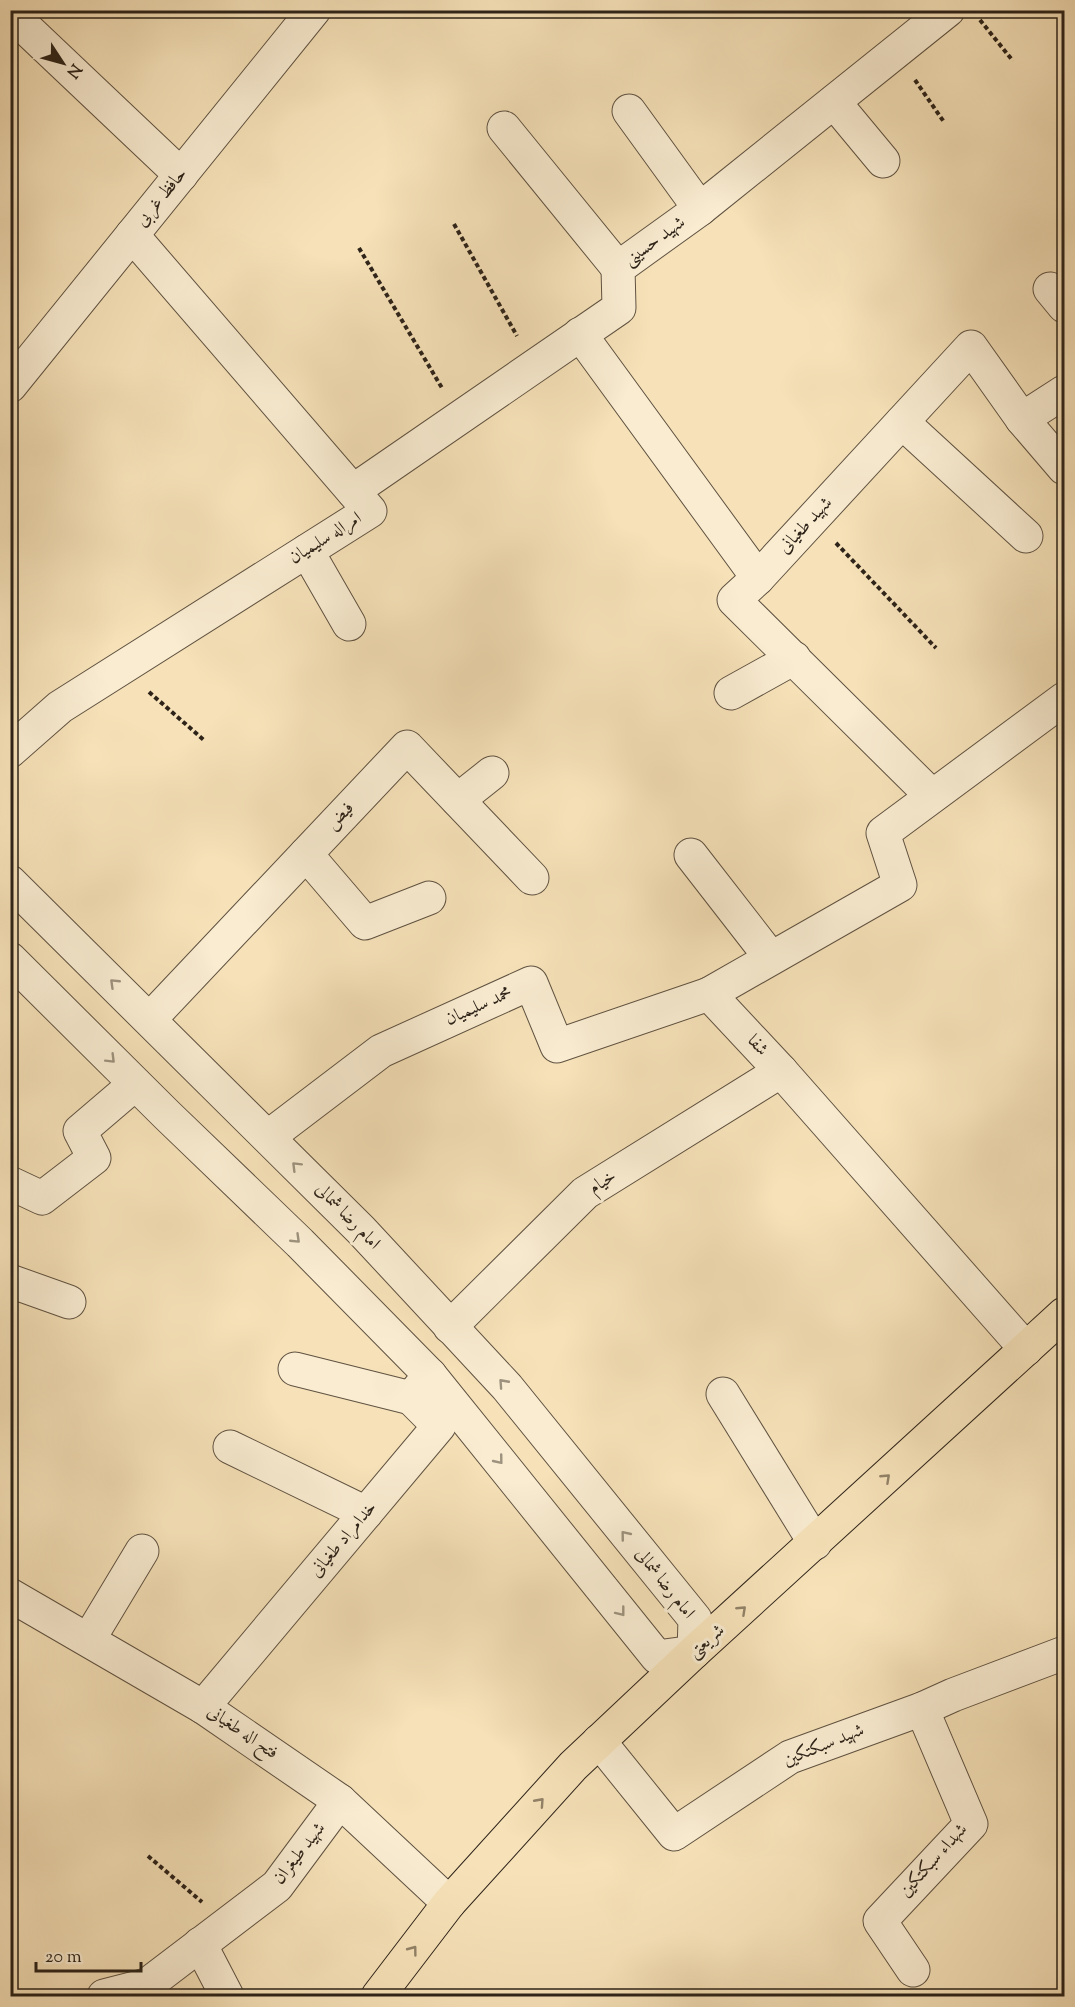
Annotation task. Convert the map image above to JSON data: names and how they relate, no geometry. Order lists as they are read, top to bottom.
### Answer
{
  "streets": {
    "main road": ["شریعتی"],
    "street": [
      "حافظ غربی",
      "شهید حسینی",
      "شهید طغیانی",
      "امراله سلیمیان",
      "فیض",
      "محمد سلیمیان",
      "شفا",
      "خیام",
      "امام رضا شمالی",
      "خدامراد طغیانی",
      "فتح اله طغیانی",
      "شهید سبکتکین",
      "شهید طیغران",
      "شهداء سبکتکین"
    ]
  },
  "crossings": [
    ["حافظ غربی", "امراله سلیمیان"],
    ["شهید حسینی", "امراله سلیمیان"],
    ["فیض", "امام رضا شمالی"],
    ["محمد سلیمیان", "شفا"],
    ["محمد سلیمیان", "امام رضا شمالی"],
    ["شفا", "خیام"],
    ["شفا", "شریعتی"],
    ["خیام", "امام رضا شمالی"],
    ["امام رضا شمالی", "شریعتی"],
    ["خدامراد طغیانی", "فتح اله طغیانی"],
    ["شریعتی", "فتح اله طغیانی"],
    ["شریعتی", "شهید سبکتکین"],
    ["فتح اله طغیانی", "شهید طیغران"],
    ["شهید سبکتکین", "شهداء سبکتکین"]
  ],
  "one_way": ["شریعتی"],
  "scale_bar": "20 m",
  "north": "bottom right"
}
